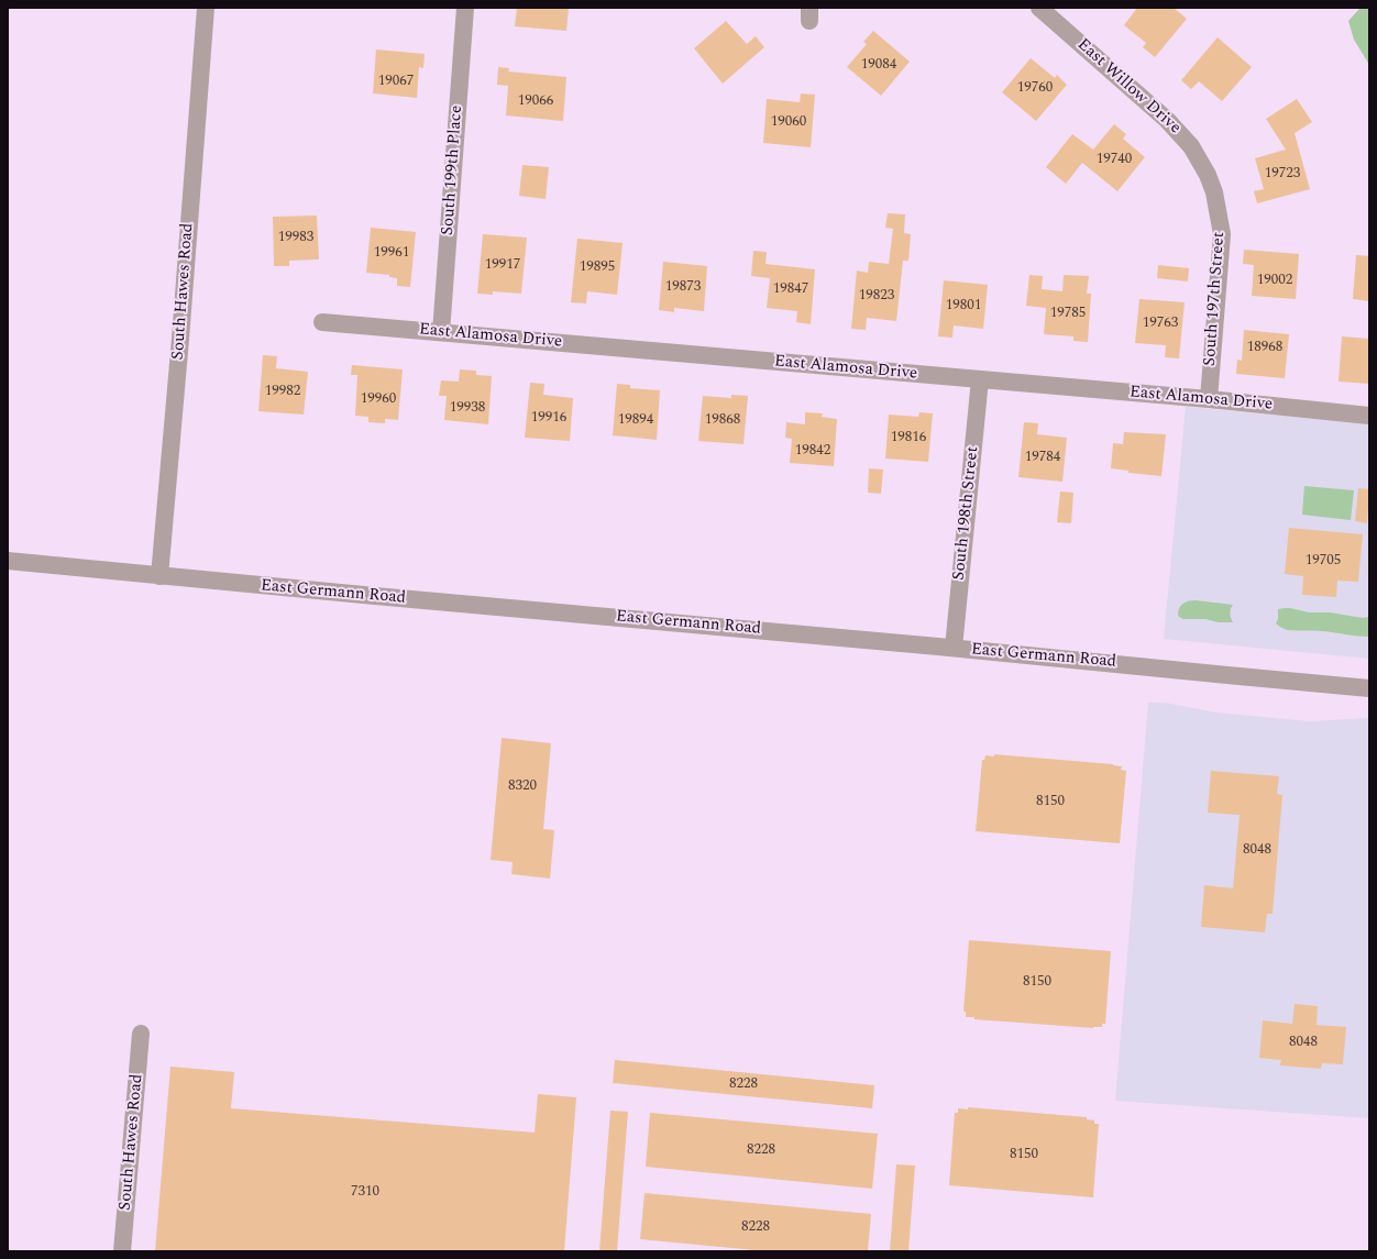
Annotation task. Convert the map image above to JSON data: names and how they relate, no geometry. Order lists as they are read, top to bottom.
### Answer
{
  "streets": {
    "street": [
      "East Willow Drive",
      "South 199th Place",
      "South Hawes Road",
      "South 197th Street",
      "East Alamosa Drive",
      "South 198th Street",
      "East Germann Road"
    ]
  },
  "crossings": [
    ["East Willow Drive", "South 197th Street"],
    ["South 199th Place", "East Alamosa Drive"],
    ["South Hawes Road", "East Germann Road"],
    ["South 197th Street", "East Alamosa Drive"],
    ["East Alamosa Drive", "South 198th Street"],
    ["South 198th Street", "East Germann Road"]
  ],
  "house_numbers": [
    "19084",
    "19067",
    "19760",
    "19066",
    "19060",
    "19740",
    "19723",
    "19983",
    "19961",
    "19917",
    "19895",
    "19002",
    "19873",
    "19847",
    "19823",
    "19801",
    "19785",
    "19763",
    "18968",
    "19982",
    "19960",
    "19938",
    "19916",
    "19894",
    "19868",
    "19816",
    "19842",
    "19784",
    "19705",
    "8320",
    "8150",
    "8048",
    "8150",
    "8048",
    "8228",
    "8228",
    "8150",
    "7310",
    "8228"
  ]
}
